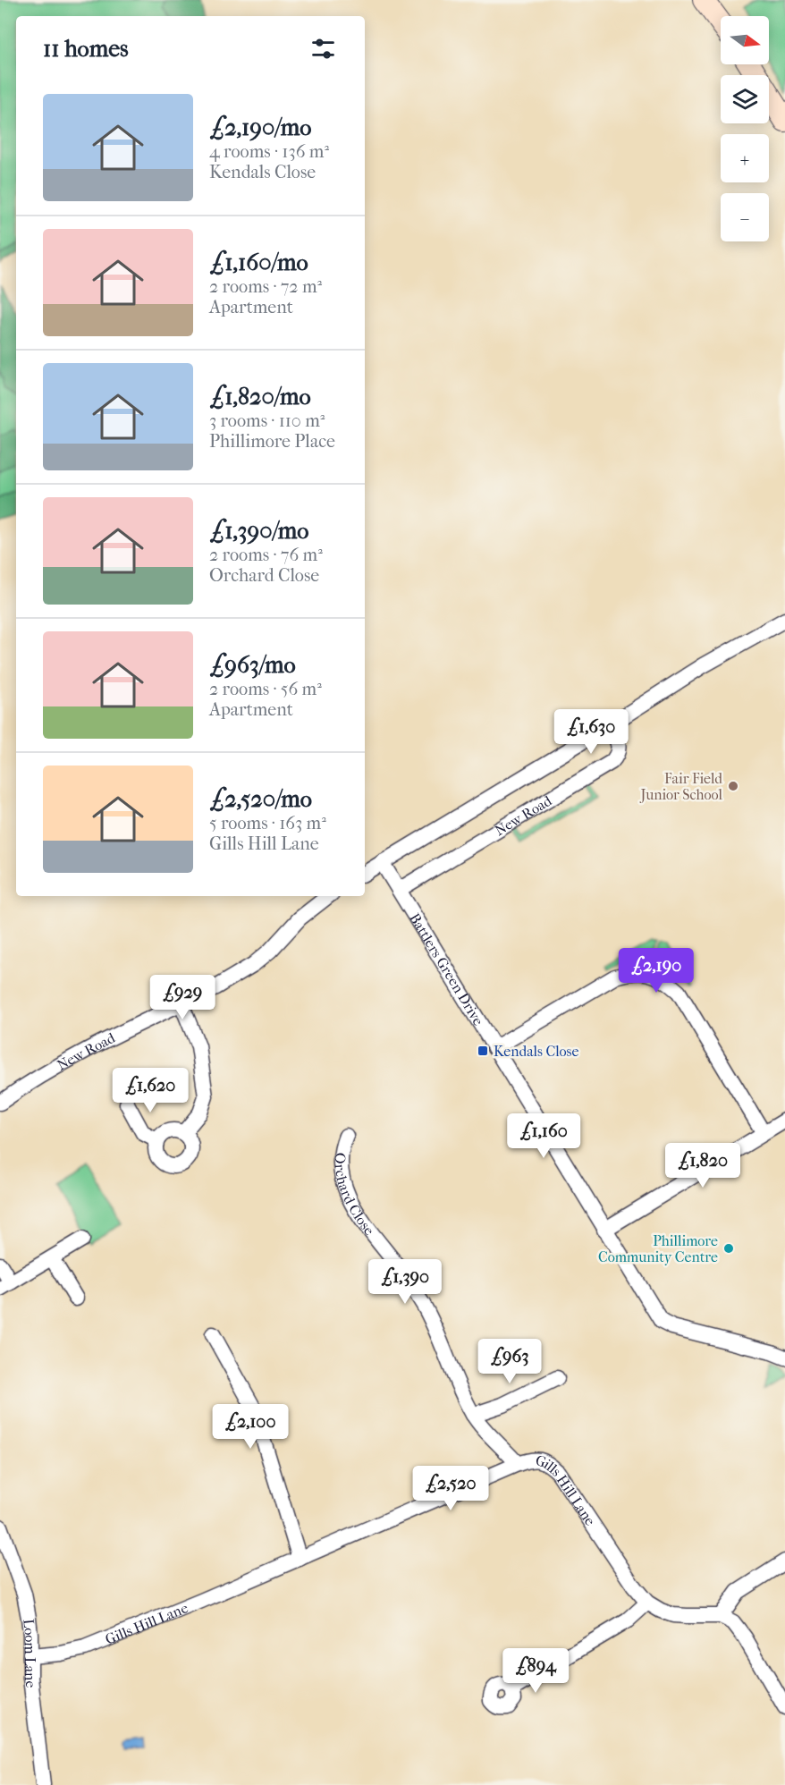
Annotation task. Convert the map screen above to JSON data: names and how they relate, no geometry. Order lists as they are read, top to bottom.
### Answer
{
  "streets": {
    "street": [
      "New Road",
      "Battlers Green Drive",
      "Orchard Close",
      "Gills Hill Lane",
      "Loom Lane"
    ]
  },
  "crossings": [
    ["New Road", "Battlers Green Drive"],
    ["Orchard Close", "Gills Hill Lane"],
    ["Gills Hill Lane", "Loom Lane"]
  ],
  "places": {
    "other": ["Fair Field Junior School", "Phillimore Community Centre"],
    "transit": ["Kendals Close"]
  },
  "north": "right",
  "page": {
    "map_buttons": ["+", "−"],
    "heading": "11 homes",
    "list": [
      {
        "name": "£2,190/mo",
        "note": "4 rooms · 136 m² · Kendals Close"
      },
      {
        "name": "£1,160/mo",
        "note": "2 rooms · 72 m² · Apartment"
      },
      {
        "name": "£1,820/mo",
        "note": "3 rooms · 110 m² · Phillimore Place"
      },
      {
        "name": "£1,390/mo",
        "note": "2 rooms · 76 m² · Orchard Close"
      },
      {
        "name": "£963/mo",
        "note": "2 rooms · 56 m² · Apartment"
      },
      {
        "name": "£2,520/mo",
        "note": "5 rooms · 163 m² · Gills Hill Lane"
      }
    ],
    "price": [
      "£1,630",
      "£2,190",
      "£929",
      "£1,620",
      "£1,160",
      "£1,820",
      "£1,390",
      "£963",
      "£2,100",
      "£2,520",
      "£894"
    ]
  }
}
